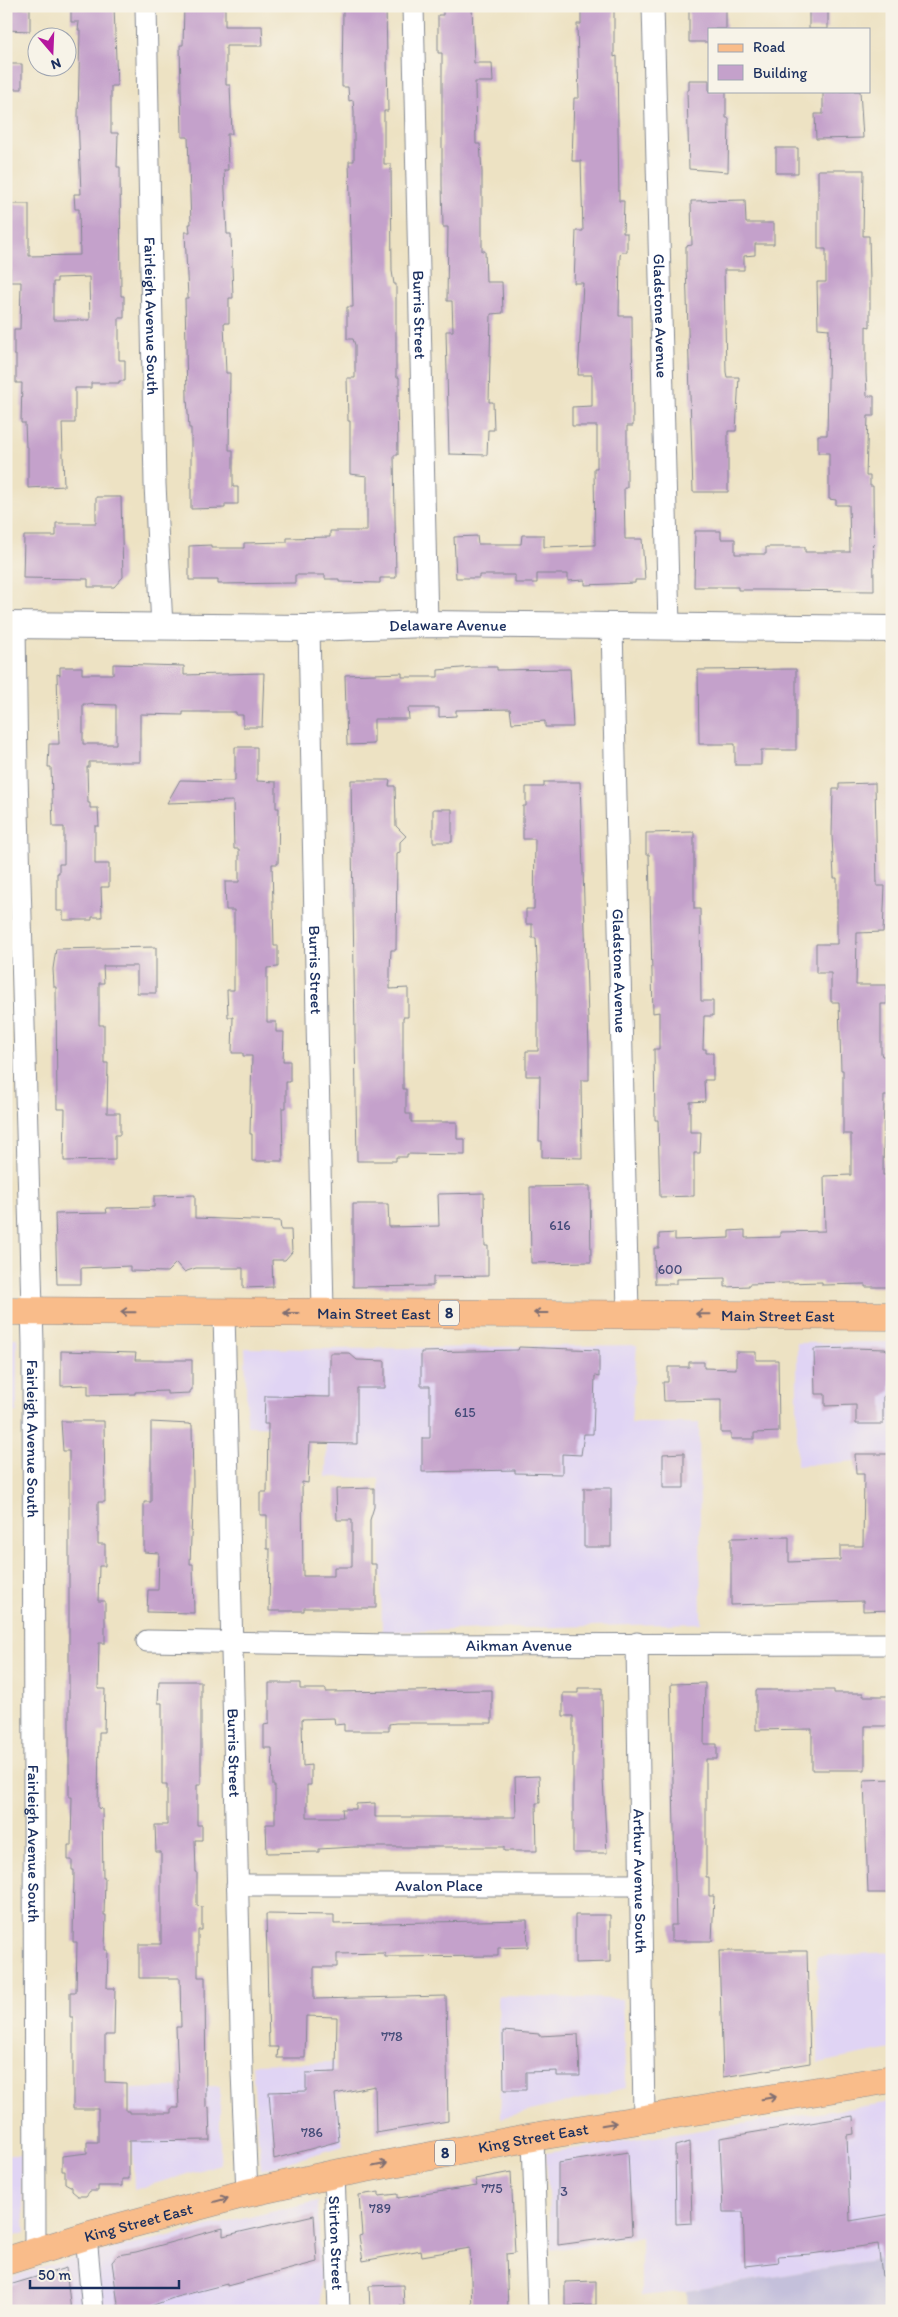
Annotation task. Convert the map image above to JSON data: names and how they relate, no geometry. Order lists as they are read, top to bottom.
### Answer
{
  "streets": {
    "main road": ["Main Street East", "8", "King Street East"],
    "street": [
      "Burris Street",
      "Fairleigh Avenue South",
      "Gladstone Avenue",
      "Delaware Avenue",
      "Aikman Avenue",
      "Arthur Avenue South",
      "Avalon Place",
      "Stirton Street"
    ]
  },
  "crossings": [
    ["Burris Street", "Delaware Avenue"],
    ["Burris Street", "Main Street East"],
    ["Burris Street", "Aikman Avenue"],
    ["Burris Street", "Avalon Place"],
    ["Burris Street", "King Street East"],
    ["Fairleigh Avenue South", "Delaware Avenue"],
    ["Fairleigh Avenue South", "Main Street East"],
    ["Fairleigh Avenue South", "King Street East"],
    ["Gladstone Avenue", "Delaware Avenue"],
    ["Gladstone Avenue", "Main Street East"],
    ["Aikman Avenue", "Arthur Avenue South"],
    ["Arthur Avenue South", "Avalon Place"],
    ["Arthur Avenue South", "King Street East"],
    ["King Street East", "Stirton Street"]
  ],
  "one_way": ["Main Street East", "King Street East"],
  "house_numbers": [
    "616",
    "600",
    "615",
    "778",
    "786",
    "775",
    "3",
    "789"
  ],
  "legend": ["Road", "Building"],
  "scale_bar": "50 m",
  "north": "bottom"
}
